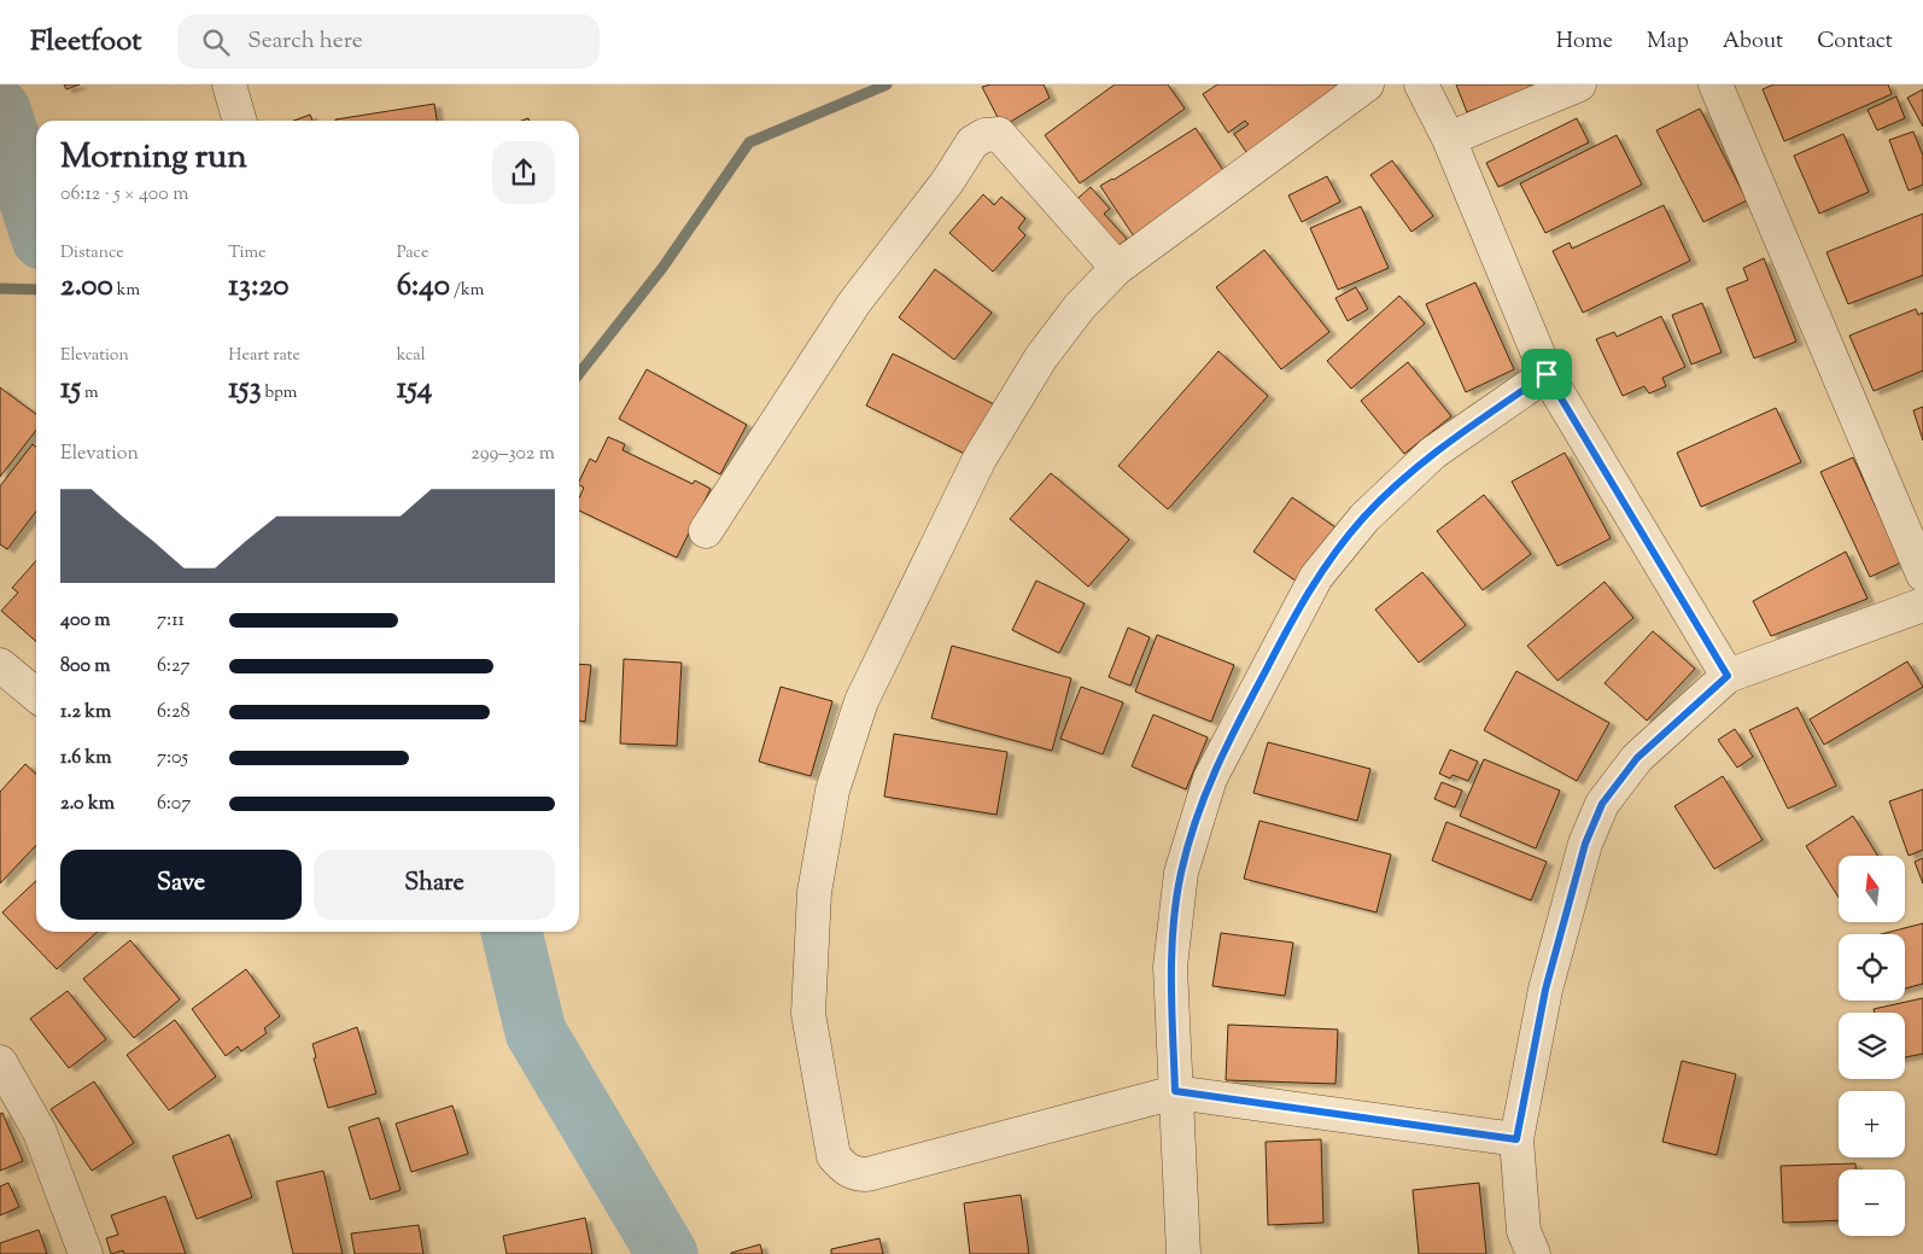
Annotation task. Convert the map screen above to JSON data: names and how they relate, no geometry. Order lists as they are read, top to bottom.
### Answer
{
  "north": "top",
  "page": {
    "header": "Fleetfoot",
    "search": "Search here",
    "nav": [
      "Home",
      "Map",
      "About",
      "Contact"
    ],
    "heading": ["Morning run", "06:12 · 5 × 400 m"],
    "stats": [
      ["Distance", "2.00 km"],
      ["Time", "13:20"],
      ["Pace", "6:40 /km"],
      ["Elevation", "15 m"],
      ["Heart rate", "153 bpm"],
      ["kcal", "154"]
    ],
    "chart": ["Elevation", "299–302 m"],
    "list": [
      {
        "name": "400 m",
        "note": "7:11"
      },
      {
        "name": "800 m",
        "note": "6:27"
      },
      {
        "name": "1.2 km",
        "note": "6:28"
      },
      {
        "name": "1.6 km",
        "note": "7:05"
      },
      {
        "name": "2.0 km",
        "note": "6:07"
      }
    ],
    "buttons": ["Save", "Share"],
    "map_buttons": ["+", "−"]
  }
}
